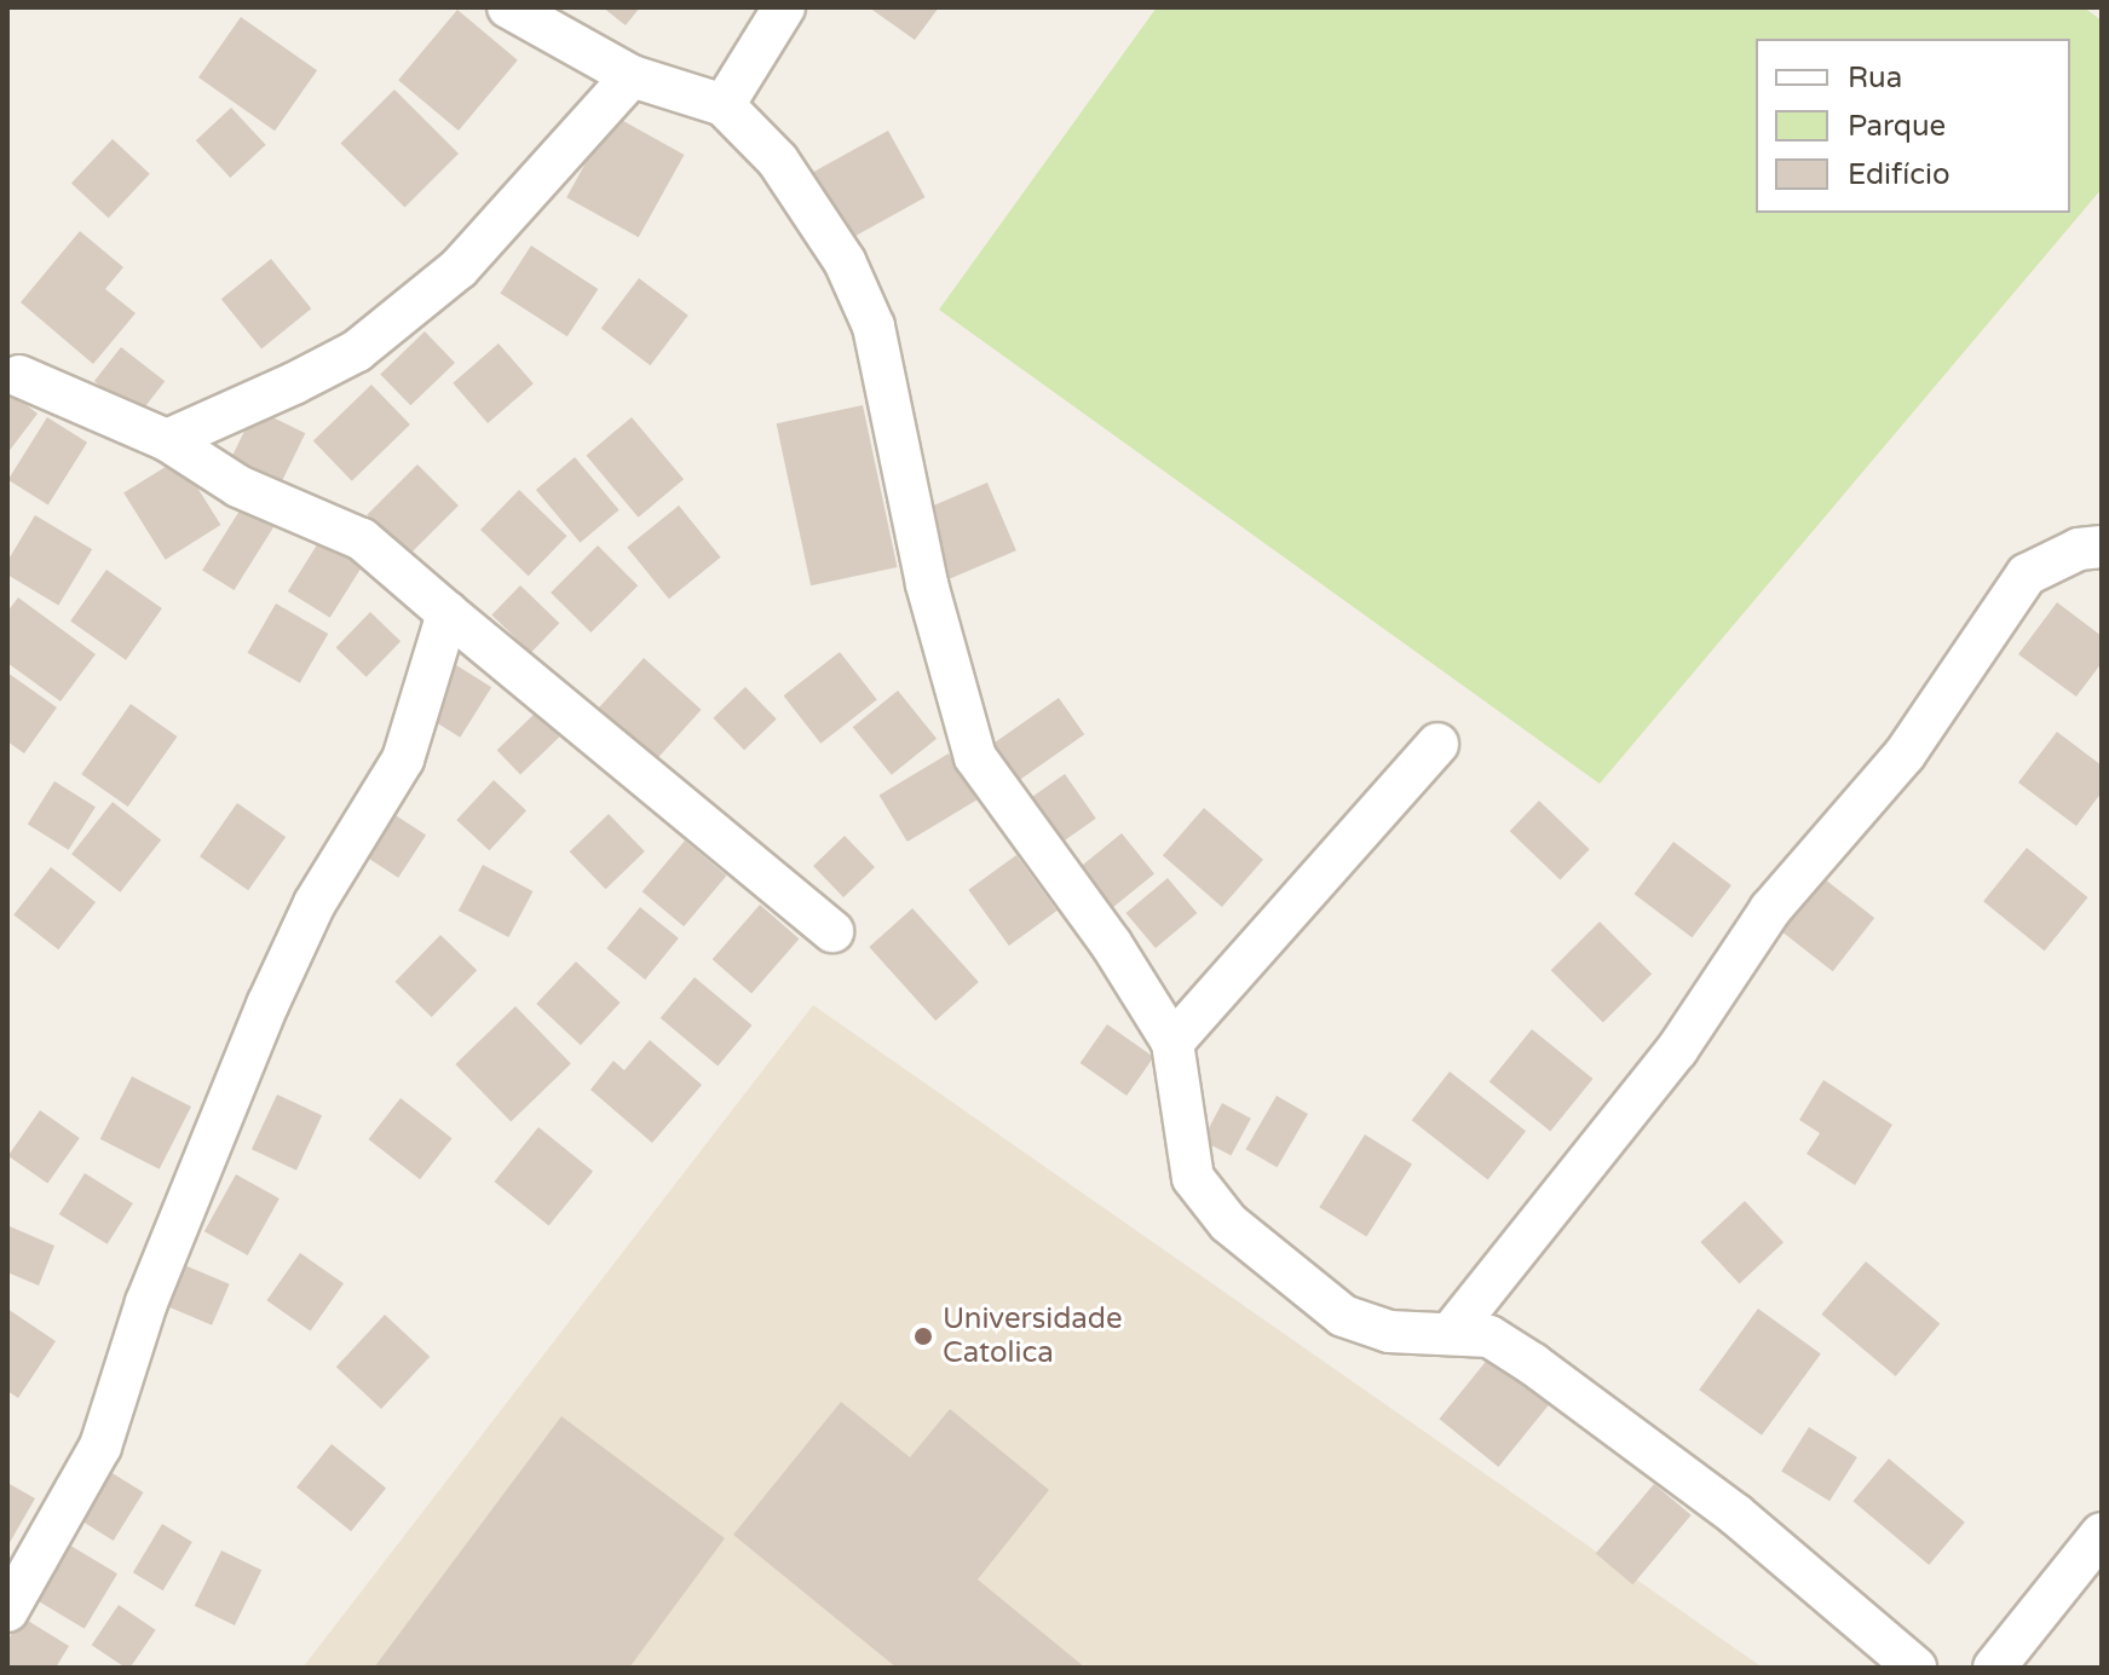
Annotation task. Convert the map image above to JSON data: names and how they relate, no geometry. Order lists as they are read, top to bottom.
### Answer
{
  "places": ["Universidade Catolica"],
  "legend": ["Rua", "Parque", "Edifício"]
}
